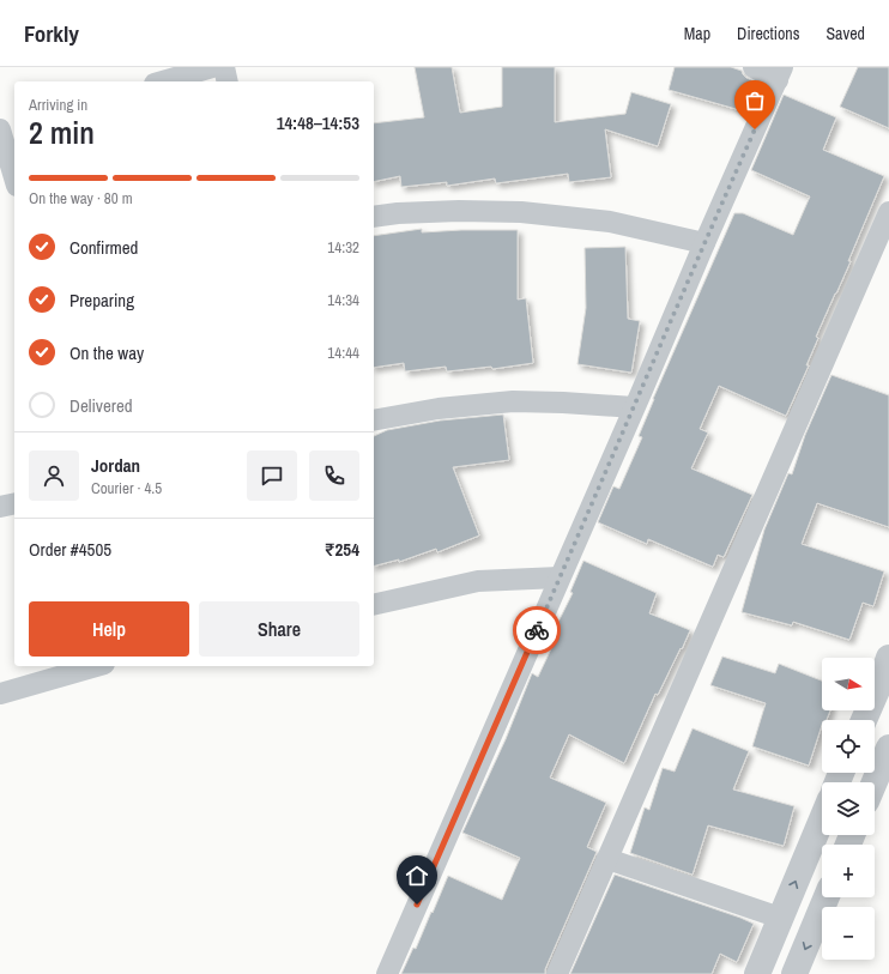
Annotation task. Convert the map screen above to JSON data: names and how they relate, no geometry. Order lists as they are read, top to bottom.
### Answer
{
  "north": "right",
  "page": {
    "header": "Forkly",
    "nav": ["Map", "Directions", "Saved"],
    "heading": ["2 min", "Arriving in", "14:48–14:53"],
    "panel": [
      "Jordan",
      "Courier · 4.5",
      "Order #4505",
      "₹254"
    ],
    "bar": "On the way · 80 m",
    "list": [
      ["Confirmed", "14:32"],
      ["Preparing", "14:34"],
      ["On the way", "14:44"],
      "Delivered"
    ],
    "buttons": ["Help", "Share"],
    "map_buttons": ["+", "−"]
  }
}
